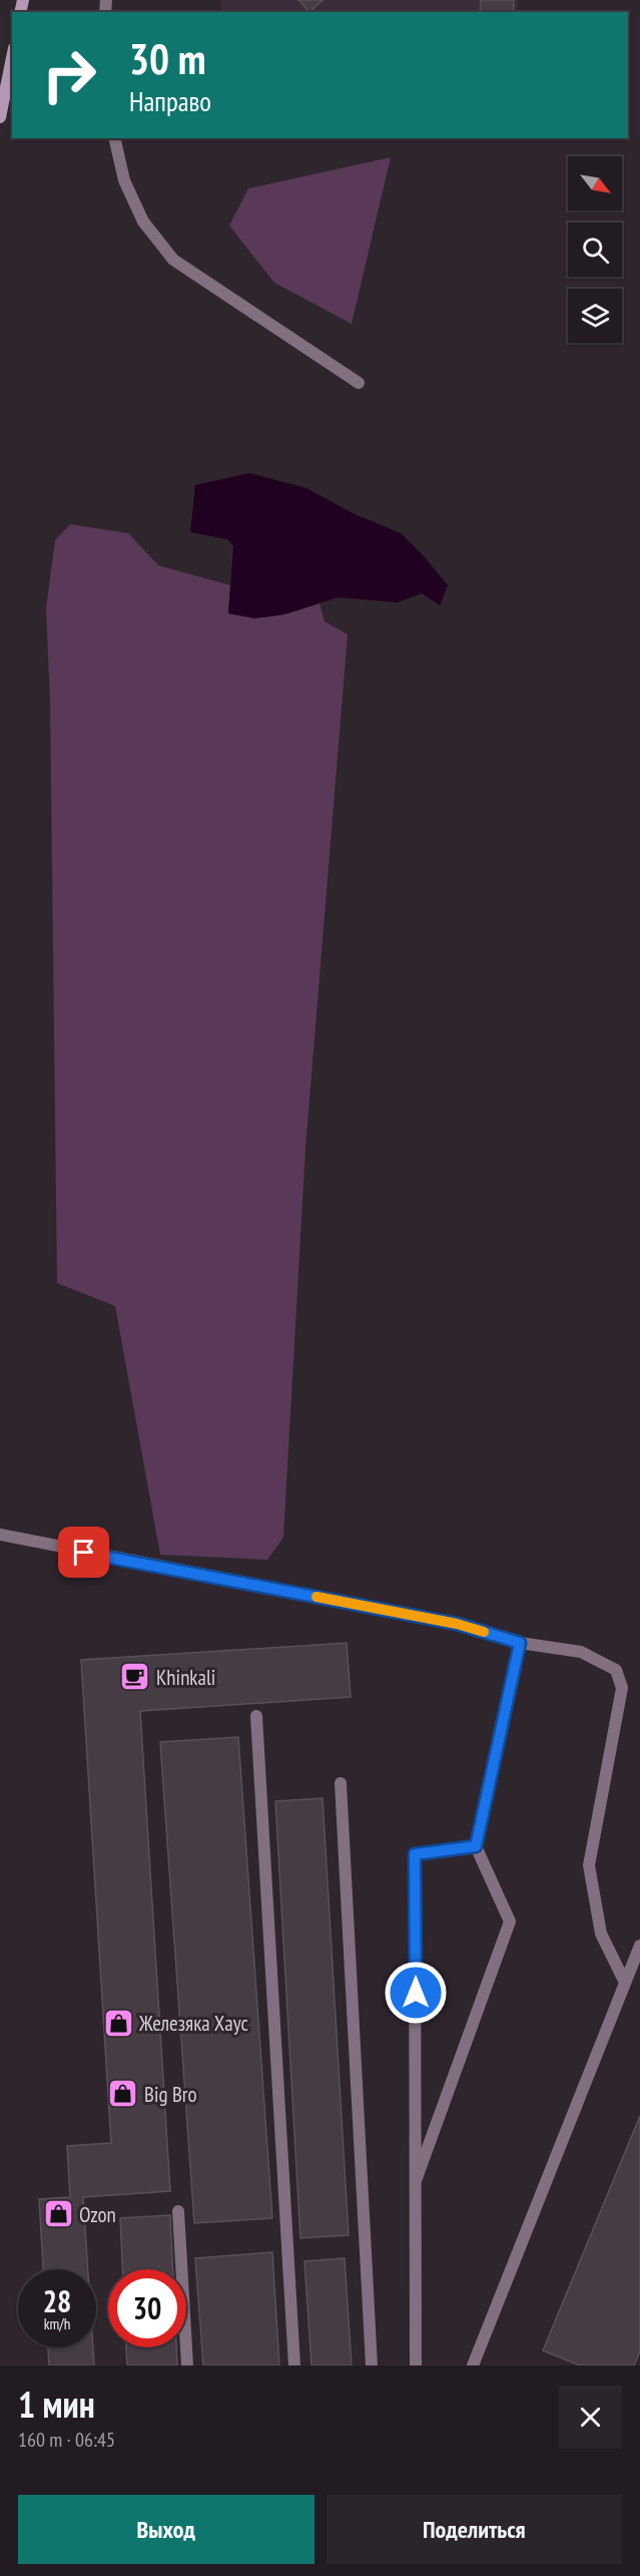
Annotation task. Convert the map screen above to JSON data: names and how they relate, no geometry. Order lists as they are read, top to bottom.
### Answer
{
  "places": {
    "cafe": ["Khinkali"],
    "shop": ["Железяка Хаус", "Big Bro", "Ozon"]
  },
  "north": "bottom right",
  "page": {
    "turn": ["30 m", "Направо"],
    "speed": "28 km/h",
    "limit": "30",
    "heading": ["1 мин", "160 m · 06:45"],
    "buttons": ["Выход", "Поделиться"]
  }
}
